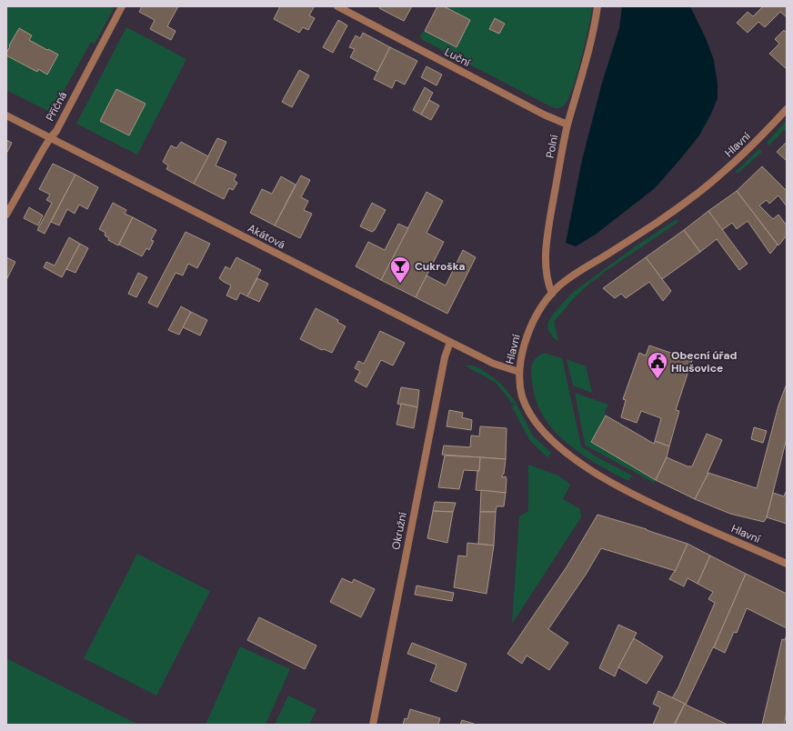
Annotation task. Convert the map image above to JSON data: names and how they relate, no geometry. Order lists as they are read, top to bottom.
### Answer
{
  "streets": {
    "street": [
      "Luční",
      "Příčná",
      "Hlavní",
      "Polní",
      "Akátová",
      "Okružní"
    ]
  },
  "crossings": [
    ["Luční", "Polní"],
    ["Příčná", "Akátová"],
    ["Hlavní", "Polní"],
    ["Hlavní", "Akátová"],
    ["Akátová", "Okružní"]
  ],
  "places": {
    "bar": ["Cukroška"],
    "public building": ["Obecní úřad Hlušovice"]
  }
}
